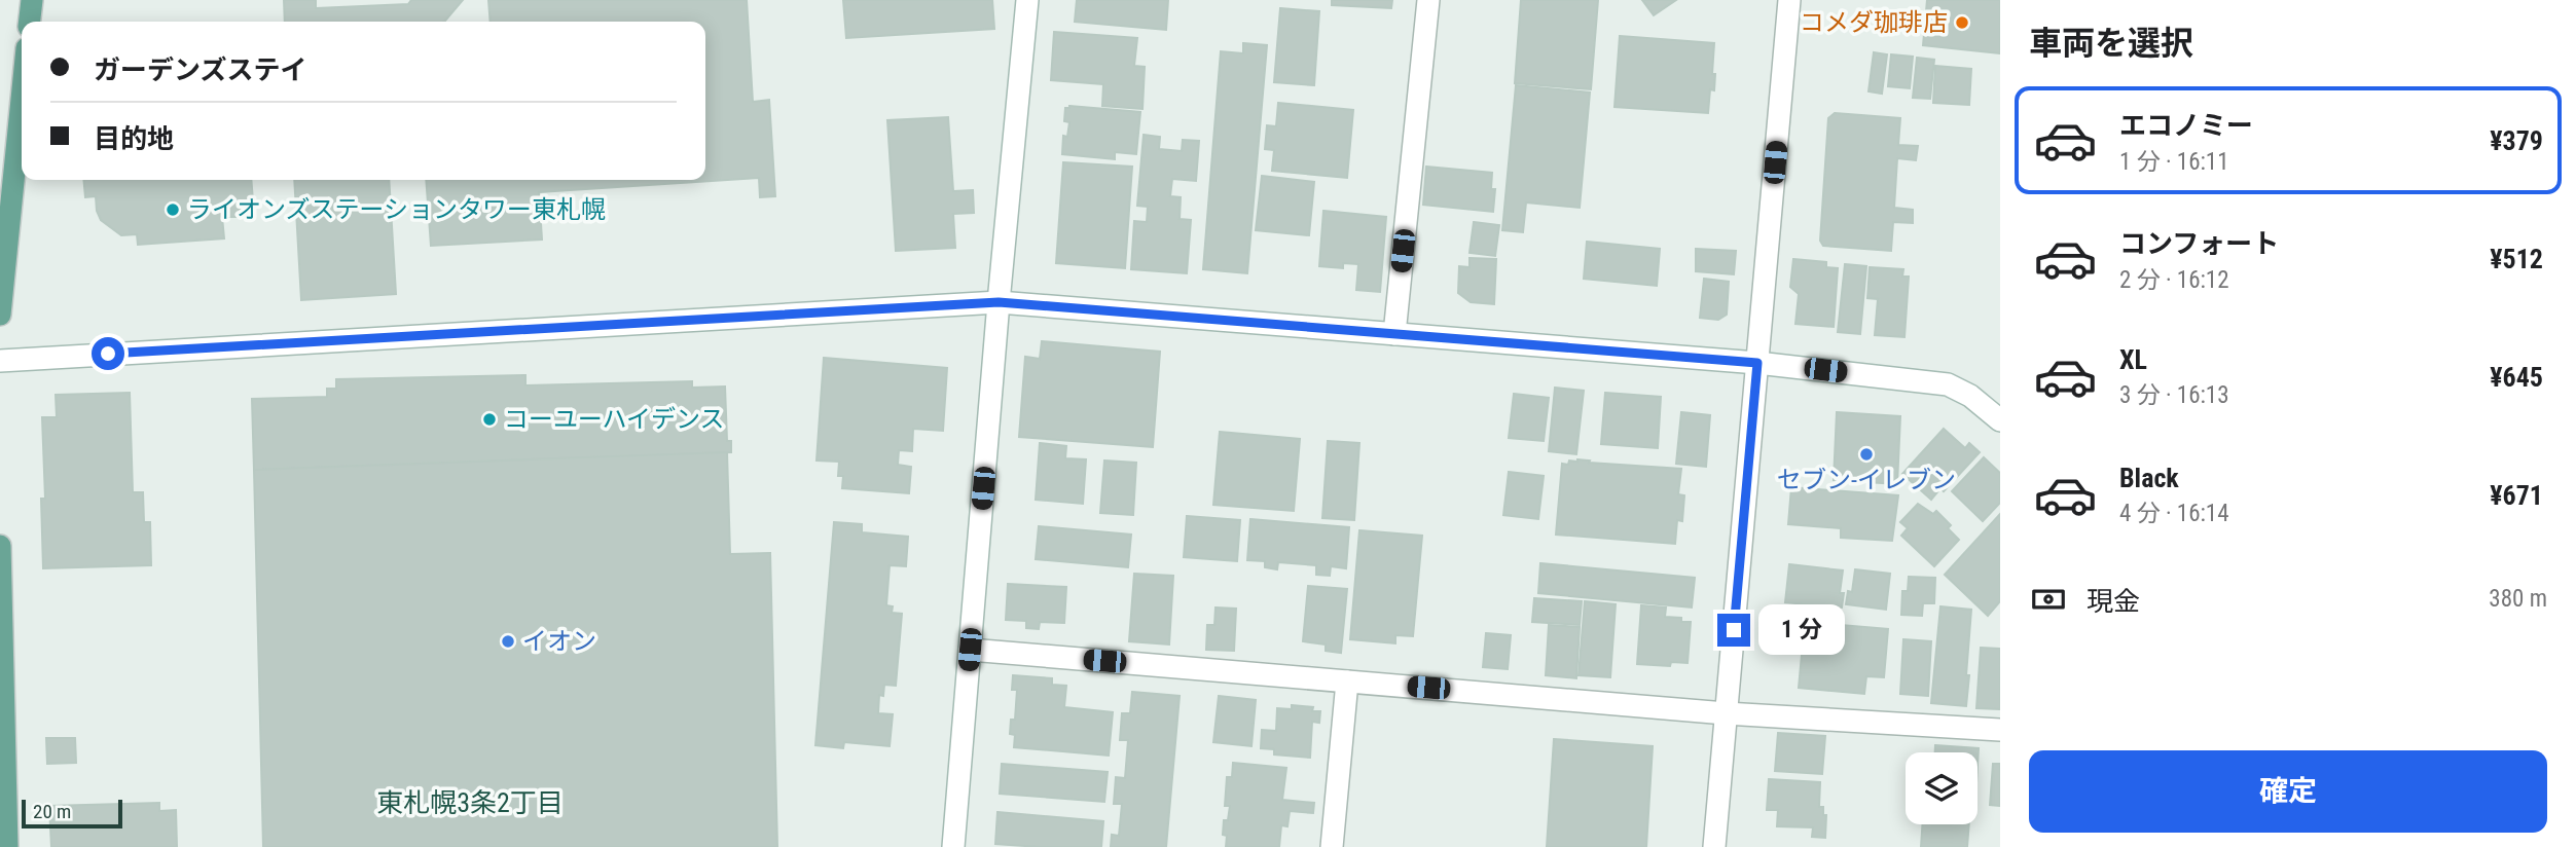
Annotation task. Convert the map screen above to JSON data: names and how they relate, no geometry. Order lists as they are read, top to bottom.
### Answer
{
  "districts": ["東札幌3条2丁目"],
  "places": [
    "コメダ珈琲店",
    "ライオンズステーションタワー東札幌",
    "コーユーハイデンス",
    "セブン-イレブン",
    "イオン"
  ],
  "scale_bar": "20 m",
  "page": {
    "heading": "車両を選択",
    "banner": ["ガーデンズステイ", "目的地"],
    "list": [
      {
        "name": "エコノミー",
        "note": "1 分 · 16:11",
        "value": "¥379"
      },
      {
        "name": "コンフォート",
        "note": "2 分 · 16:12",
        "value": "¥512"
      },
      {
        "name": "XL",
        "note": "3 分 · 16:13",
        "value": "¥645"
      },
      {
        "name": "Black",
        "note": "4 分 · 16:14",
        "value": "¥671"
      }
    ],
    "pay": ["現金", "380 m"],
    "bubble": "1 分",
    "buttons": "確定",
    "scale": "20 m"
  }
}
